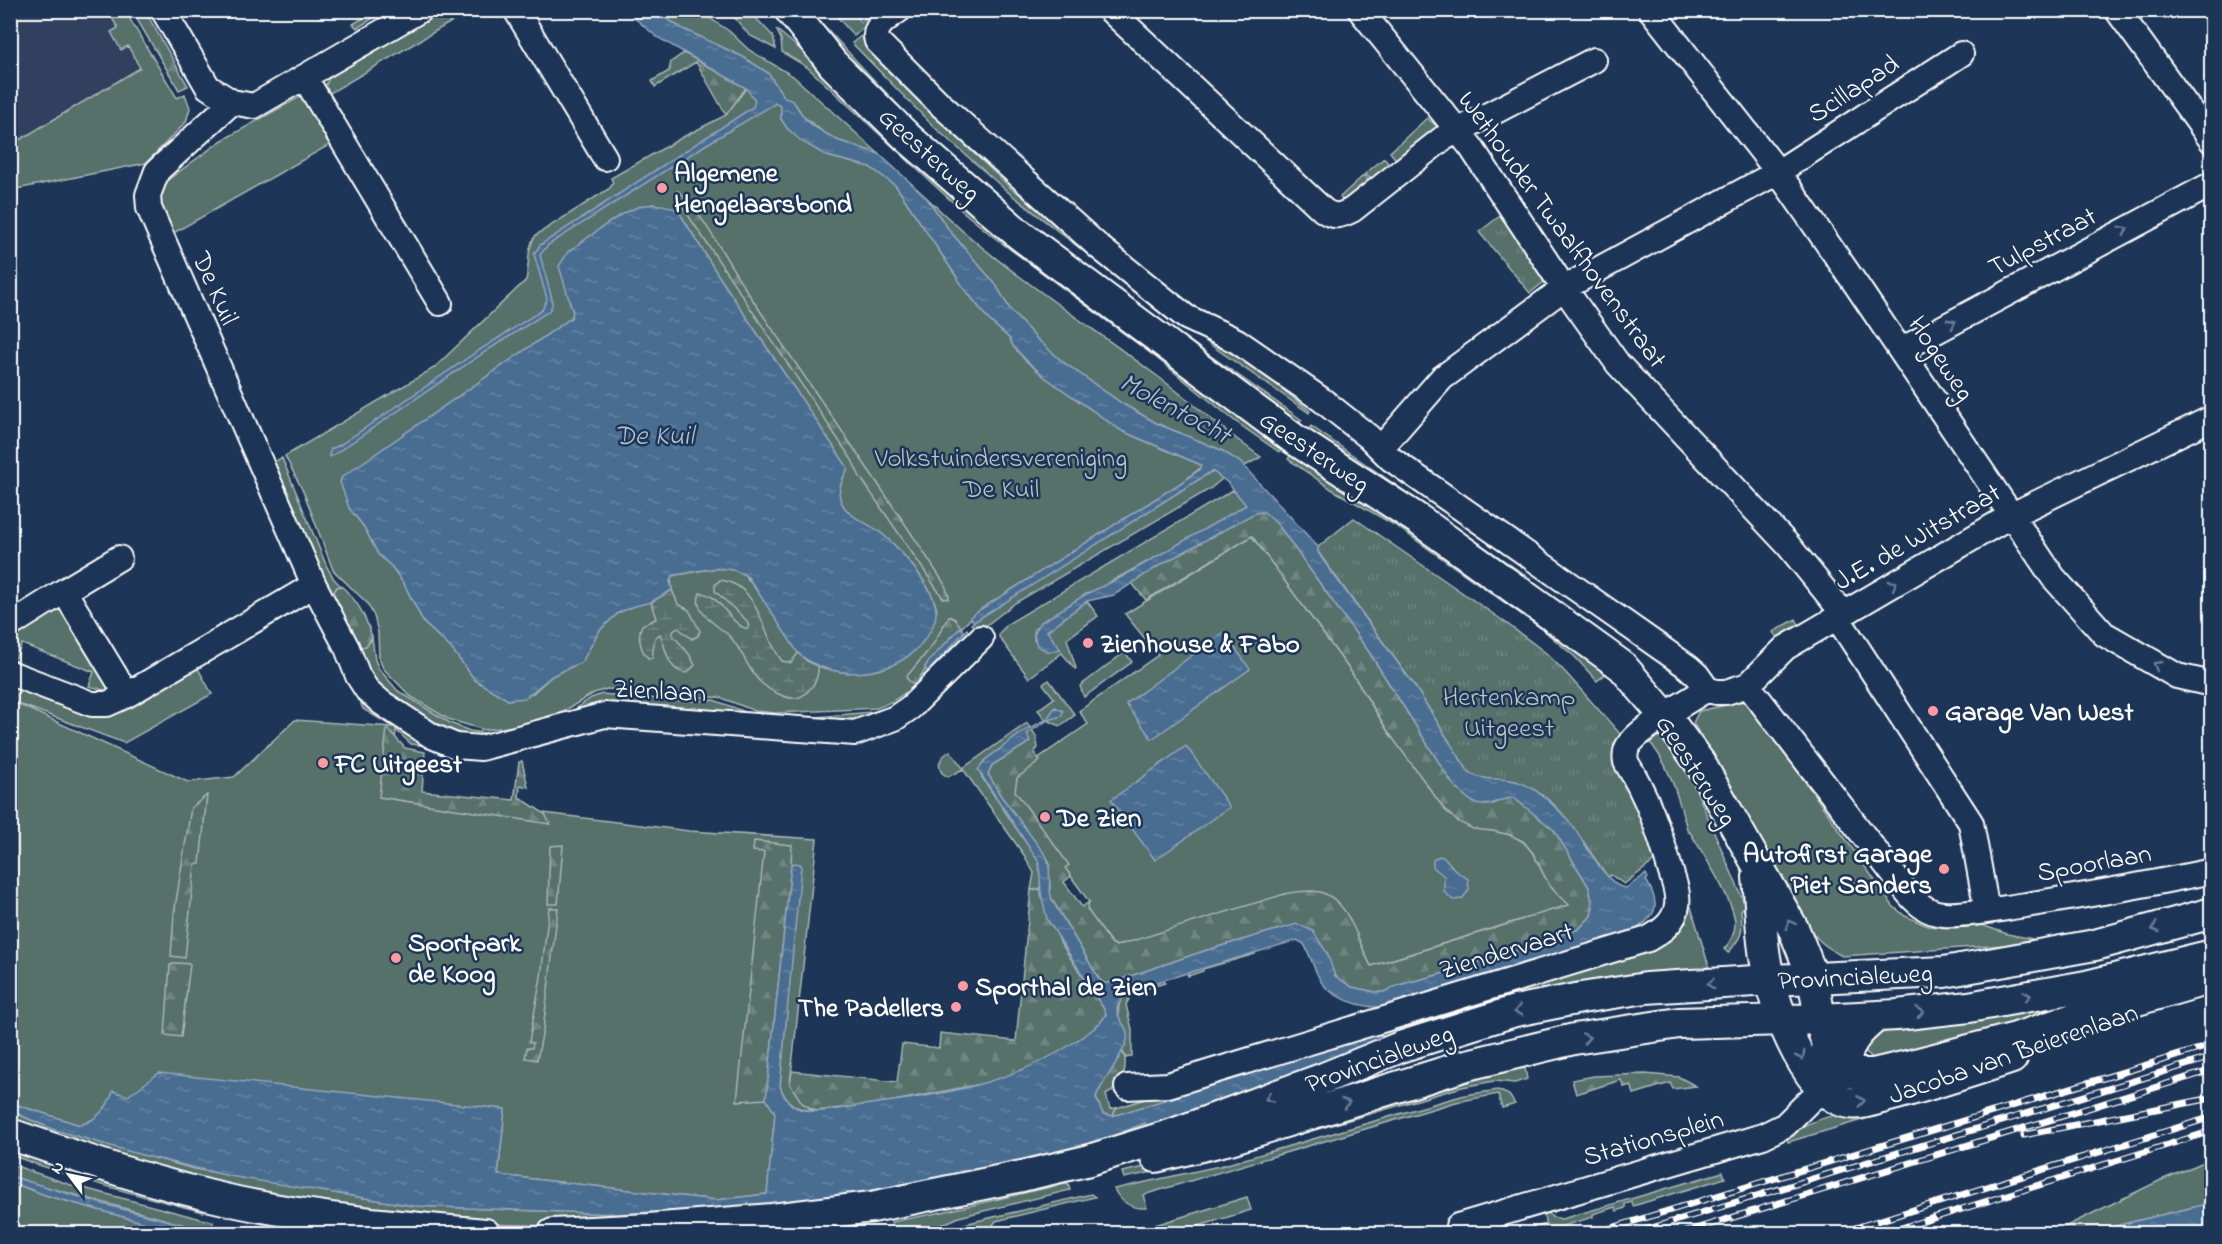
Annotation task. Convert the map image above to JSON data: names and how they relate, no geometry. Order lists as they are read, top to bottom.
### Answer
{
  "streets": {
    "main road": ["Geesterweg", "Provincialeweg", "Jacoba van Beierenlaan"],
    "street": [
      "Scillapad",
      "Wethouder Twaalfhovenstraat",
      "Tulpstraat",
      "De Kuil",
      "Hogeweg",
      "J.E. de Witstraat",
      "Zienlaan",
      "Spoorlaan",
      "Ziendervaart",
      "Stationsplein"
    ]
  },
  "crossings": [
    ["Scillapad", "Geesterweg"],
    ["Scillapad", "Wethouder Twaalfhovenstraat"],
    ["Scillapad", "Hogeweg"],
    ["Geesterweg", "Ziendervaart"],
    ["Geesterweg", "Provincialeweg"],
    ["Geesterweg", "Jacoba van Beierenlaan"],
    ["Wethouder Twaalfhovenstraat", "J.E. de Witstraat"],
    ["Wethouder Twaalfhovenstraat", "Spoorlaan"],
    ["Tulpstraat", "Hogeweg"],
    ["De Kuil", "Zienlaan"],
    ["Hogeweg", "J.E. de Witstraat"],
    ["Provincialeweg", "Jacoba van Beierenlaan"],
    ["Jacoba van Beierenlaan", "Stationsplein"]
  ],
  "one_way": ["Tulpstraat", "J.E. de Witstraat"],
  "water": ["Molentocht", "De Kuil"],
  "parks": ["Volkstuindersvereniging De Kuil", "Hertenkamp Uitgeest"],
  "places": [
    "Algemene Hengelaarsbond",
    "Zienhouse & Fabo",
    "Garage Van West",
    "FC Uitgeest",
    "De Zien",
    "Autofirst Garage Piet Sanders",
    "Sportpark de Koog",
    "Sporthal de Zien",
    "The Padellers"
  ],
  "north": "top left"
}
